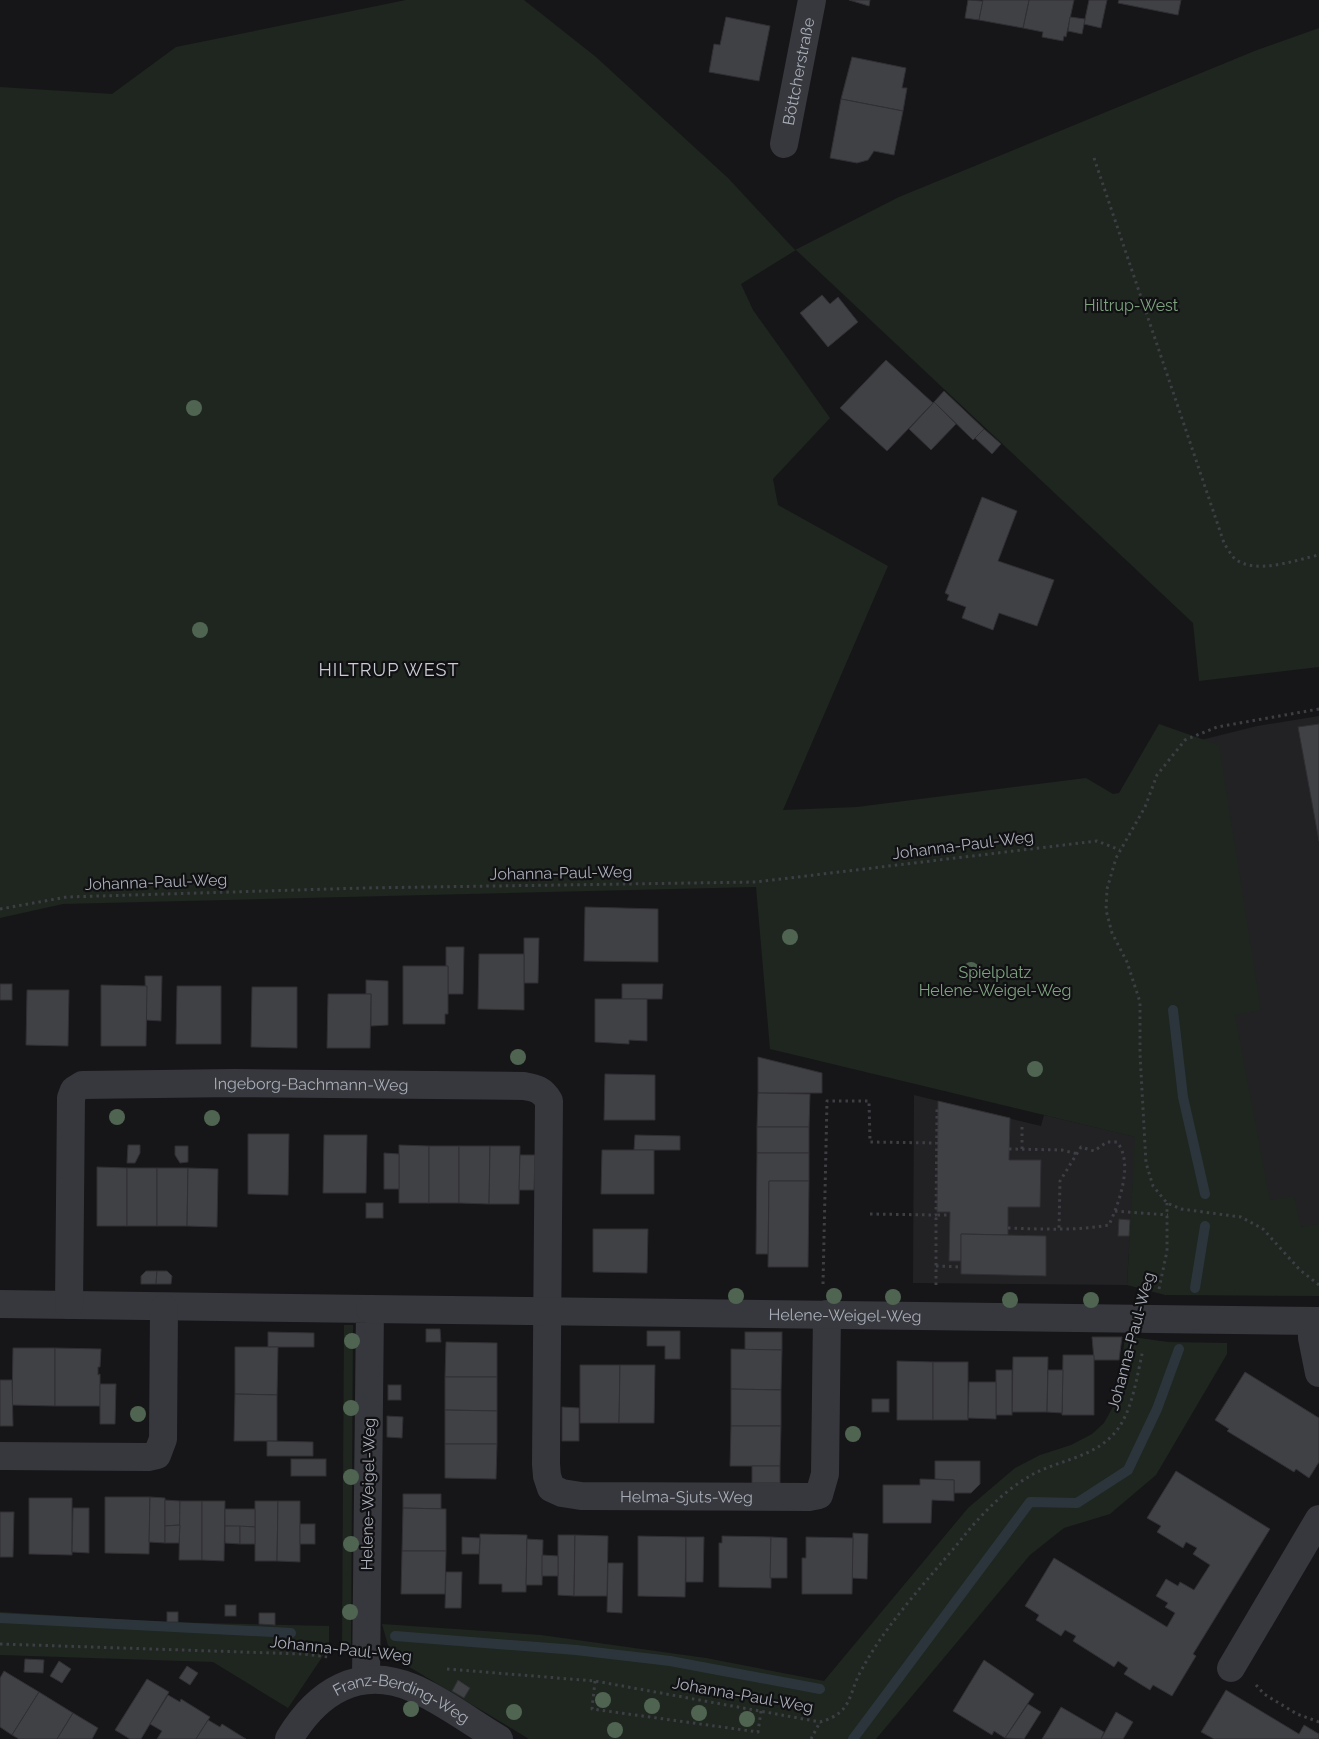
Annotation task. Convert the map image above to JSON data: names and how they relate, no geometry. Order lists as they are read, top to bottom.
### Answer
{
  "streets": {
    "street": [
      "Böttcherstraße",
      "Ingeborg-Bachmann-Weg",
      "Helene-Weigel-Weg",
      "Helma-Sjuts-Weg",
      "Franz-Berding-Weg"
    ],
    "path": ["Johanna-Paul-Weg"]
  },
  "crossings": [
    ["Johanna-Paul-Weg", "Helene-Weigel-Weg"],
    ["Johanna-Paul-Weg", "Franz-Berding-Weg"],
    ["Ingeborg-Bachmann-Weg", "Helene-Weigel-Weg"],
    ["Ingeborg-Bachmann-Weg", "Helma-Sjuts-Weg"],
    ["Helene-Weigel-Weg", "Helma-Sjuts-Weg"],
    ["Helene-Weigel-Weg", "Franz-Berding-Weg"]
  ],
  "districts": ["HILTRUP WEST"],
  "parks": ["Hiltrup-West", "Spielplatz Helene-Weigel-Weg"]
}
